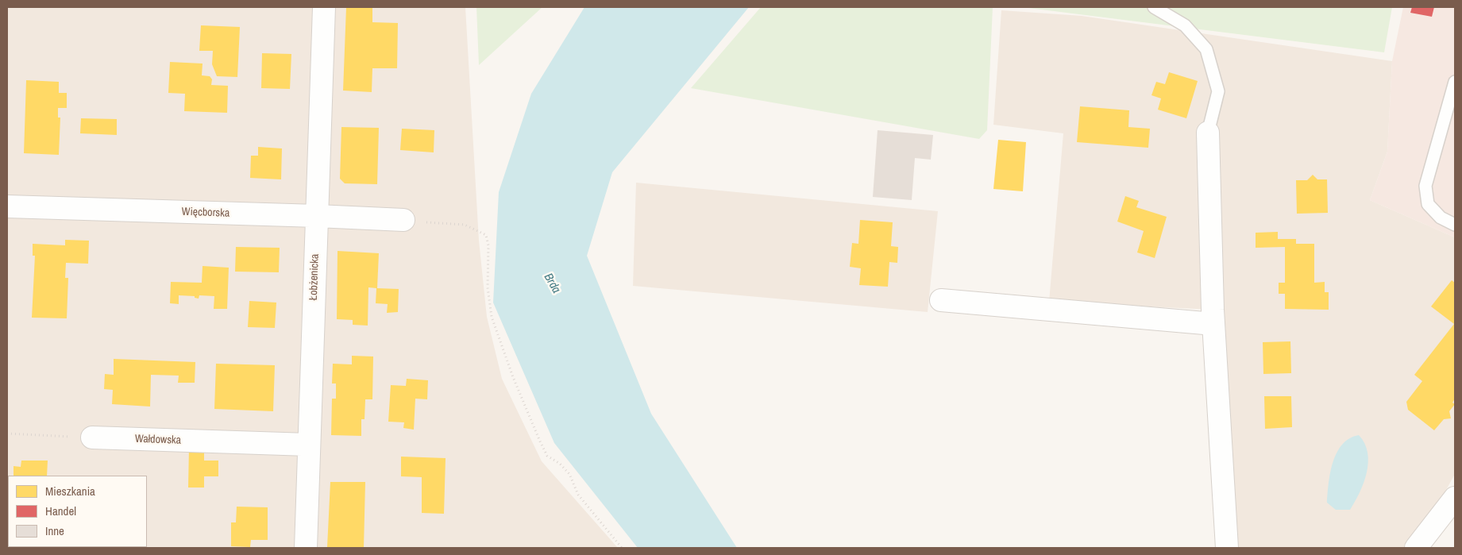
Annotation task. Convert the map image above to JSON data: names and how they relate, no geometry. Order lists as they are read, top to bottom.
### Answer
{
  "streets": {
    "street": ["Więcborska", "Łobżenicka", "Wałdowska"]
  },
  "crossings": [
    ["Więcborska", "Łobżenicka"],
    ["Łobżenicka", "Wałdowska"]
  ],
  "water": ["Brda"],
  "legend": ["Mieszkania", "Handel", "Inne"]
}
